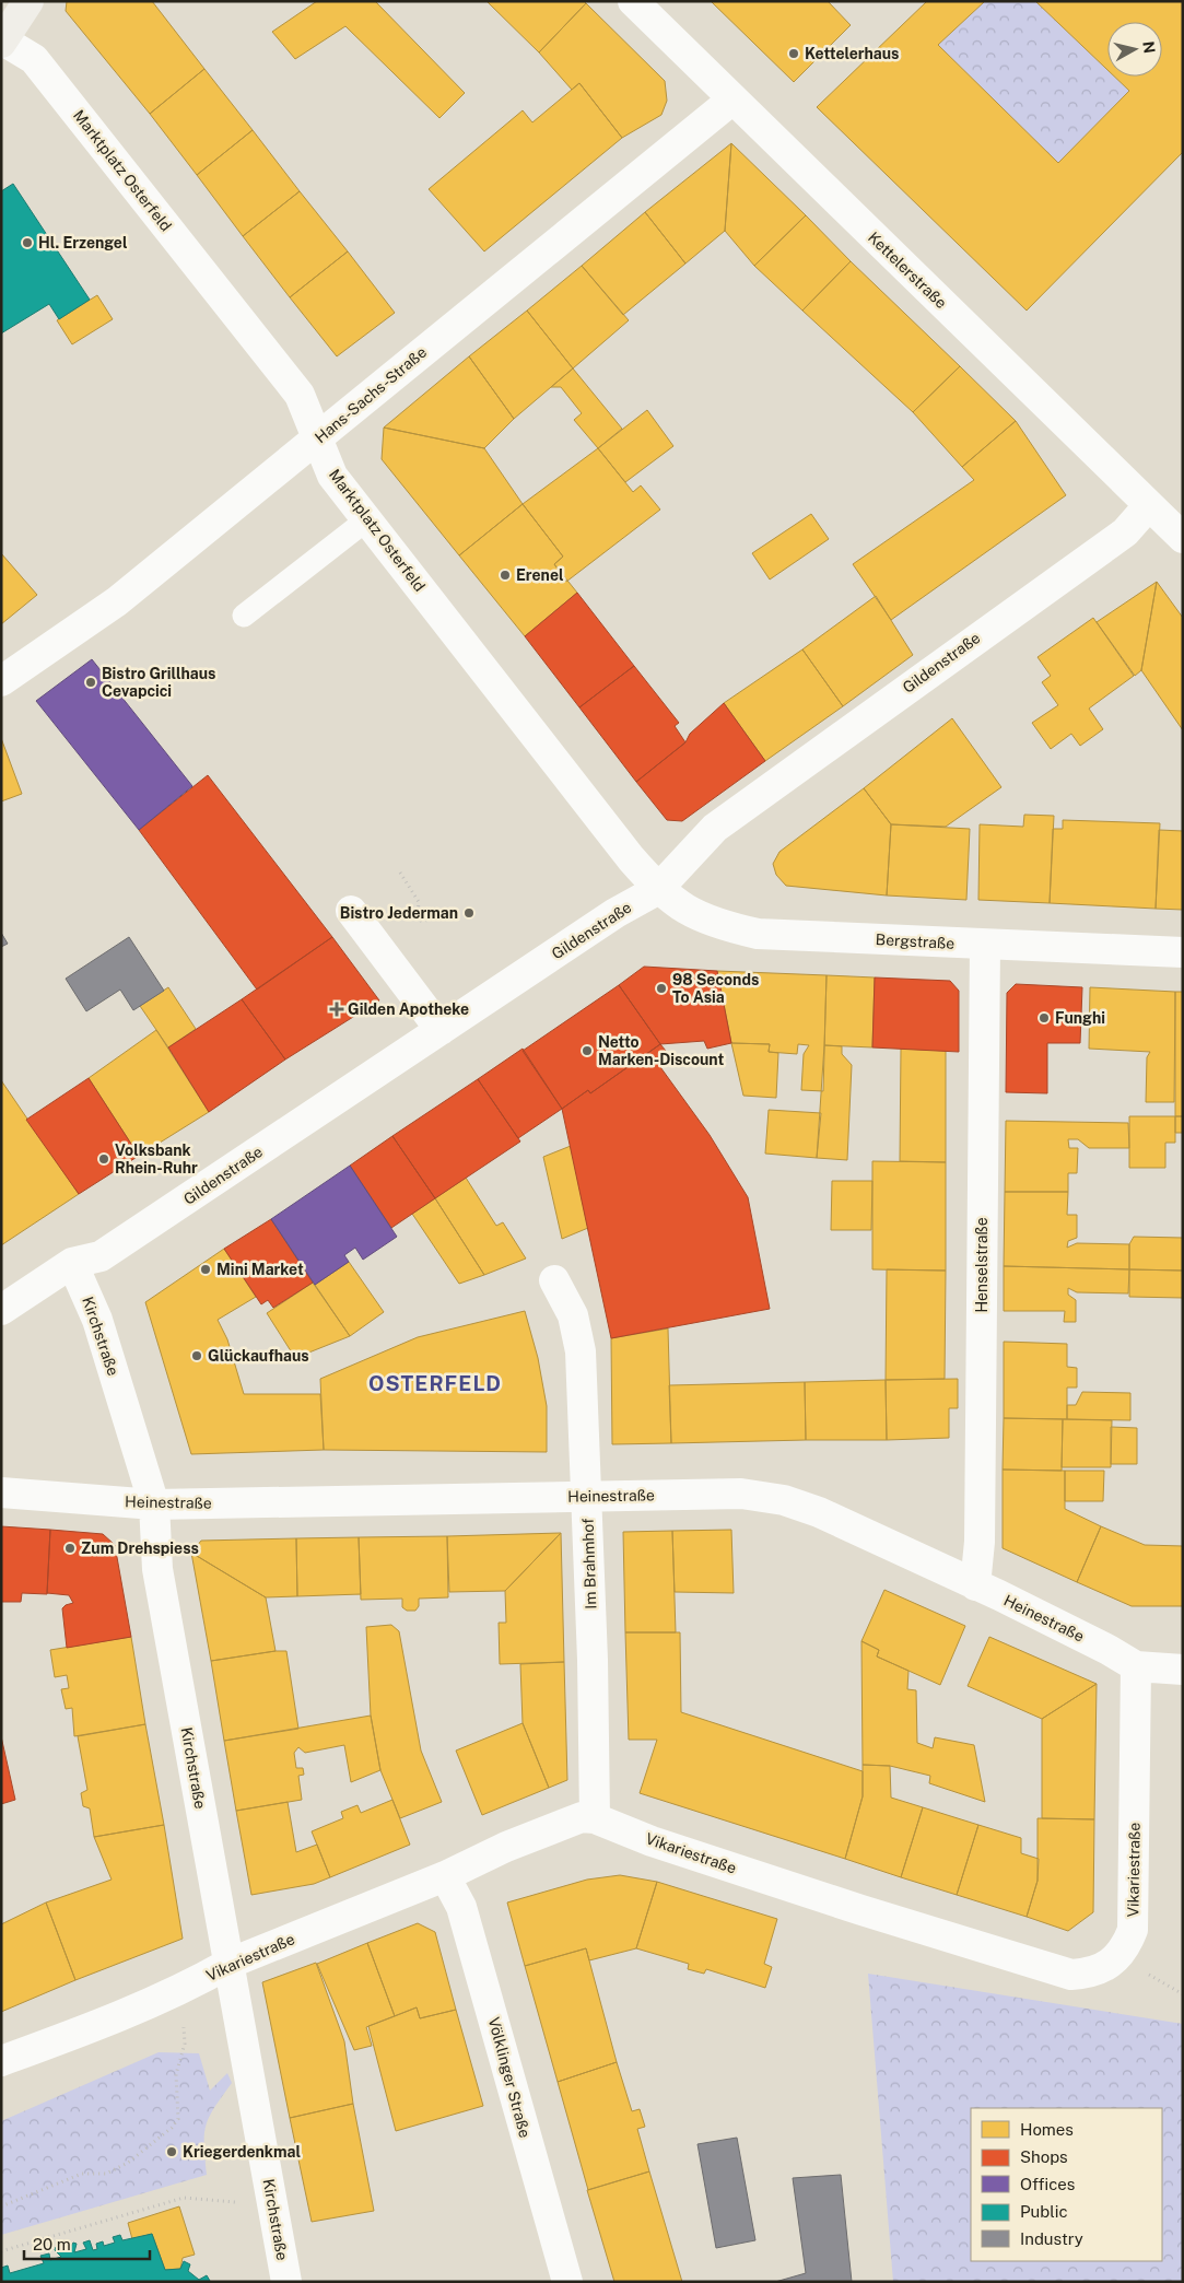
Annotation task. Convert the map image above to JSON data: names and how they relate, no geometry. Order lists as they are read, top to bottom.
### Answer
{
  "streets": {
    "street": [
      "Marktplatz Osterfeld",
      "Kettelerstraße",
      "Hans-Sachs-Straße",
      "Gildenstraße",
      "Bergstraße",
      "Henselstraße",
      "Kirchstraße",
      "Heinestraße",
      "Im Brahmhof",
      "Vikariestraße",
      "Völklinger Straße"
    ]
  },
  "crossings": [
    ["Marktplatz Osterfeld", "Hans-Sachs-Straße"],
    ["Marktplatz Osterfeld", "Gildenstraße"],
    ["Marktplatz Osterfeld", "Bergstraße"],
    ["Kettelerstraße", "Hans-Sachs-Straße"],
    ["Kettelerstraße", "Gildenstraße"],
    ["Gildenstraße", "Bergstraße"],
    ["Gildenstraße", "Kirchstraße"],
    ["Bergstraße", "Henselstraße"],
    ["Henselstraße", "Heinestraße"],
    ["Kirchstraße", "Heinestraße"],
    ["Kirchstraße", "Vikariestraße"],
    ["Heinestraße", "Im Brahmhof"],
    ["Heinestraße", "Vikariestraße"],
    ["Im Brahmhof", "Vikariestraße"],
    ["Vikariestraße", "Völklinger Straße"]
  ],
  "districts": ["OSTERFELD"],
  "places": {
    "other": [
      "Kettelerhaus",
      "Hl. Erzengel",
      "Erenel",
      "Bistro Grillhaus Cevapcici",
      "Bistro Jederman",
      "98 Seconds To Asia",
      "Funghi",
      "Netto Marken-Discount",
      "Volksbank Rhein-Ruhr",
      "Mini Market",
      "Glückaufhaus",
      "Zum Drehspiess",
      "Kriegerdenkmal"
    ],
    "health": ["Gilden Apotheke"]
  },
  "legend": [
    "Homes",
    "Shops",
    "Offices",
    "Public",
    "Industry"
  ],
  "scale_bar": "20 m",
  "north": "right"
}
